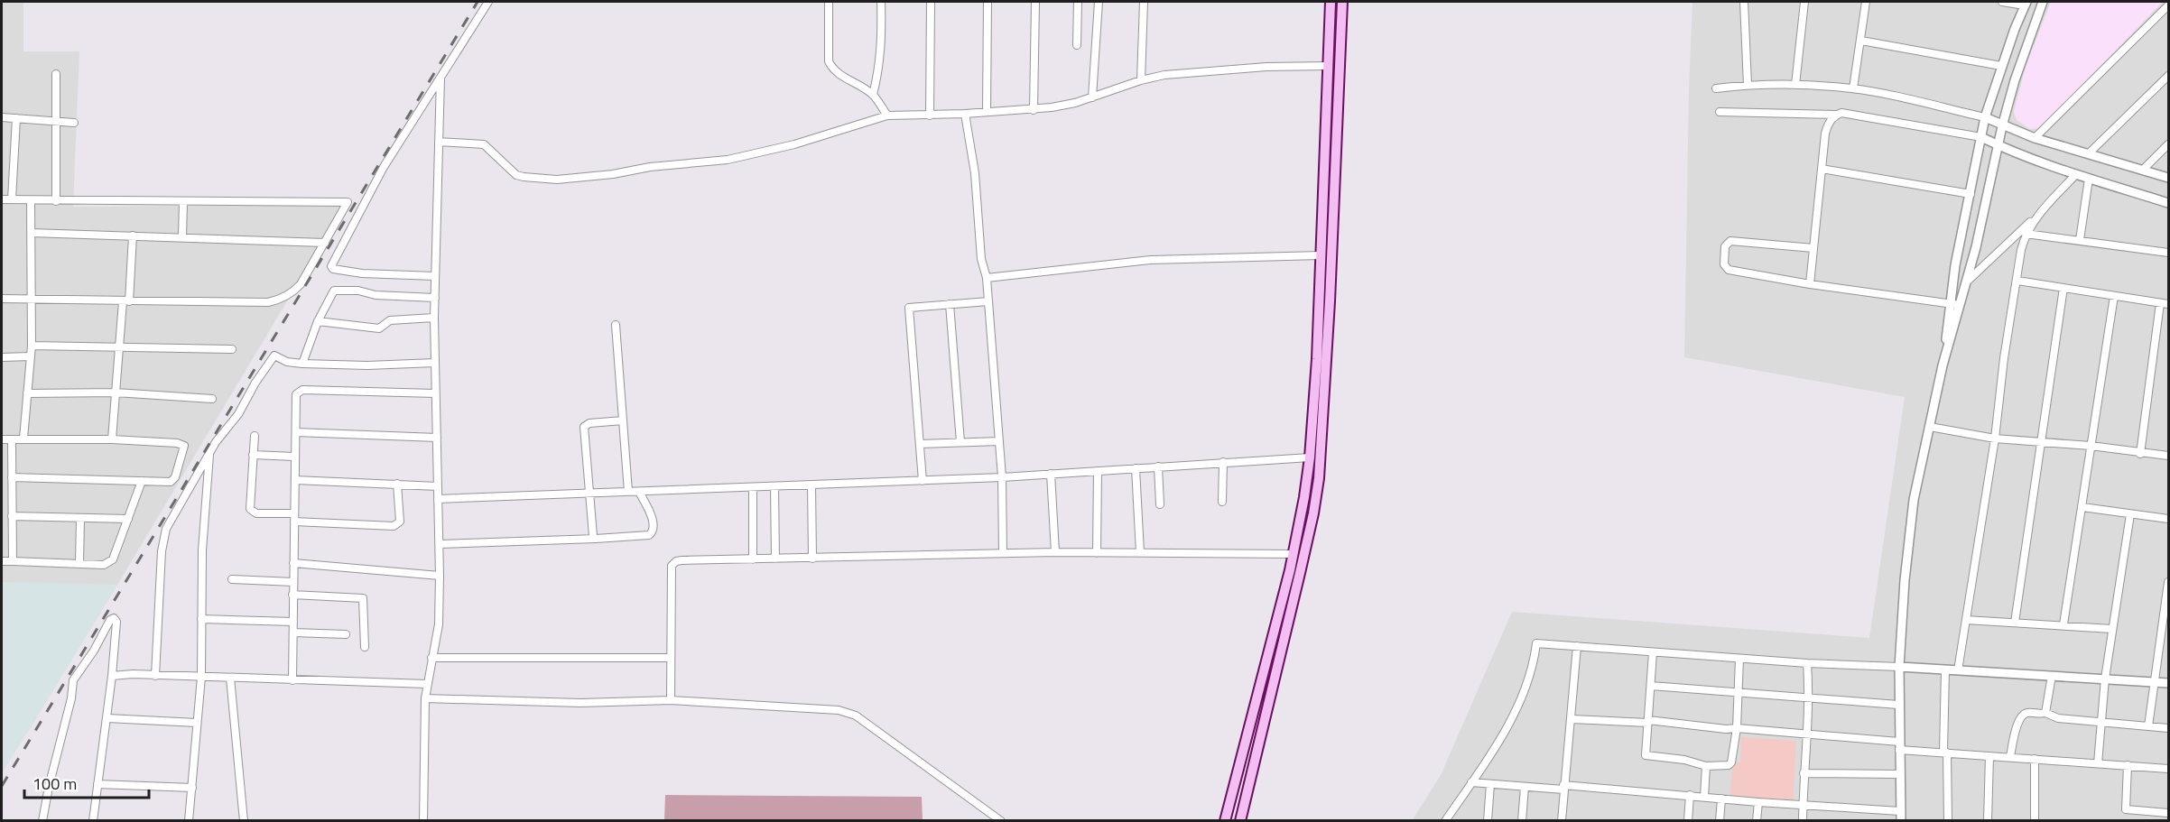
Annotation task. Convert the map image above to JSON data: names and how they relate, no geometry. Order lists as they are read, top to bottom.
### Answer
{
  "scale_bar": "100 m"
}
